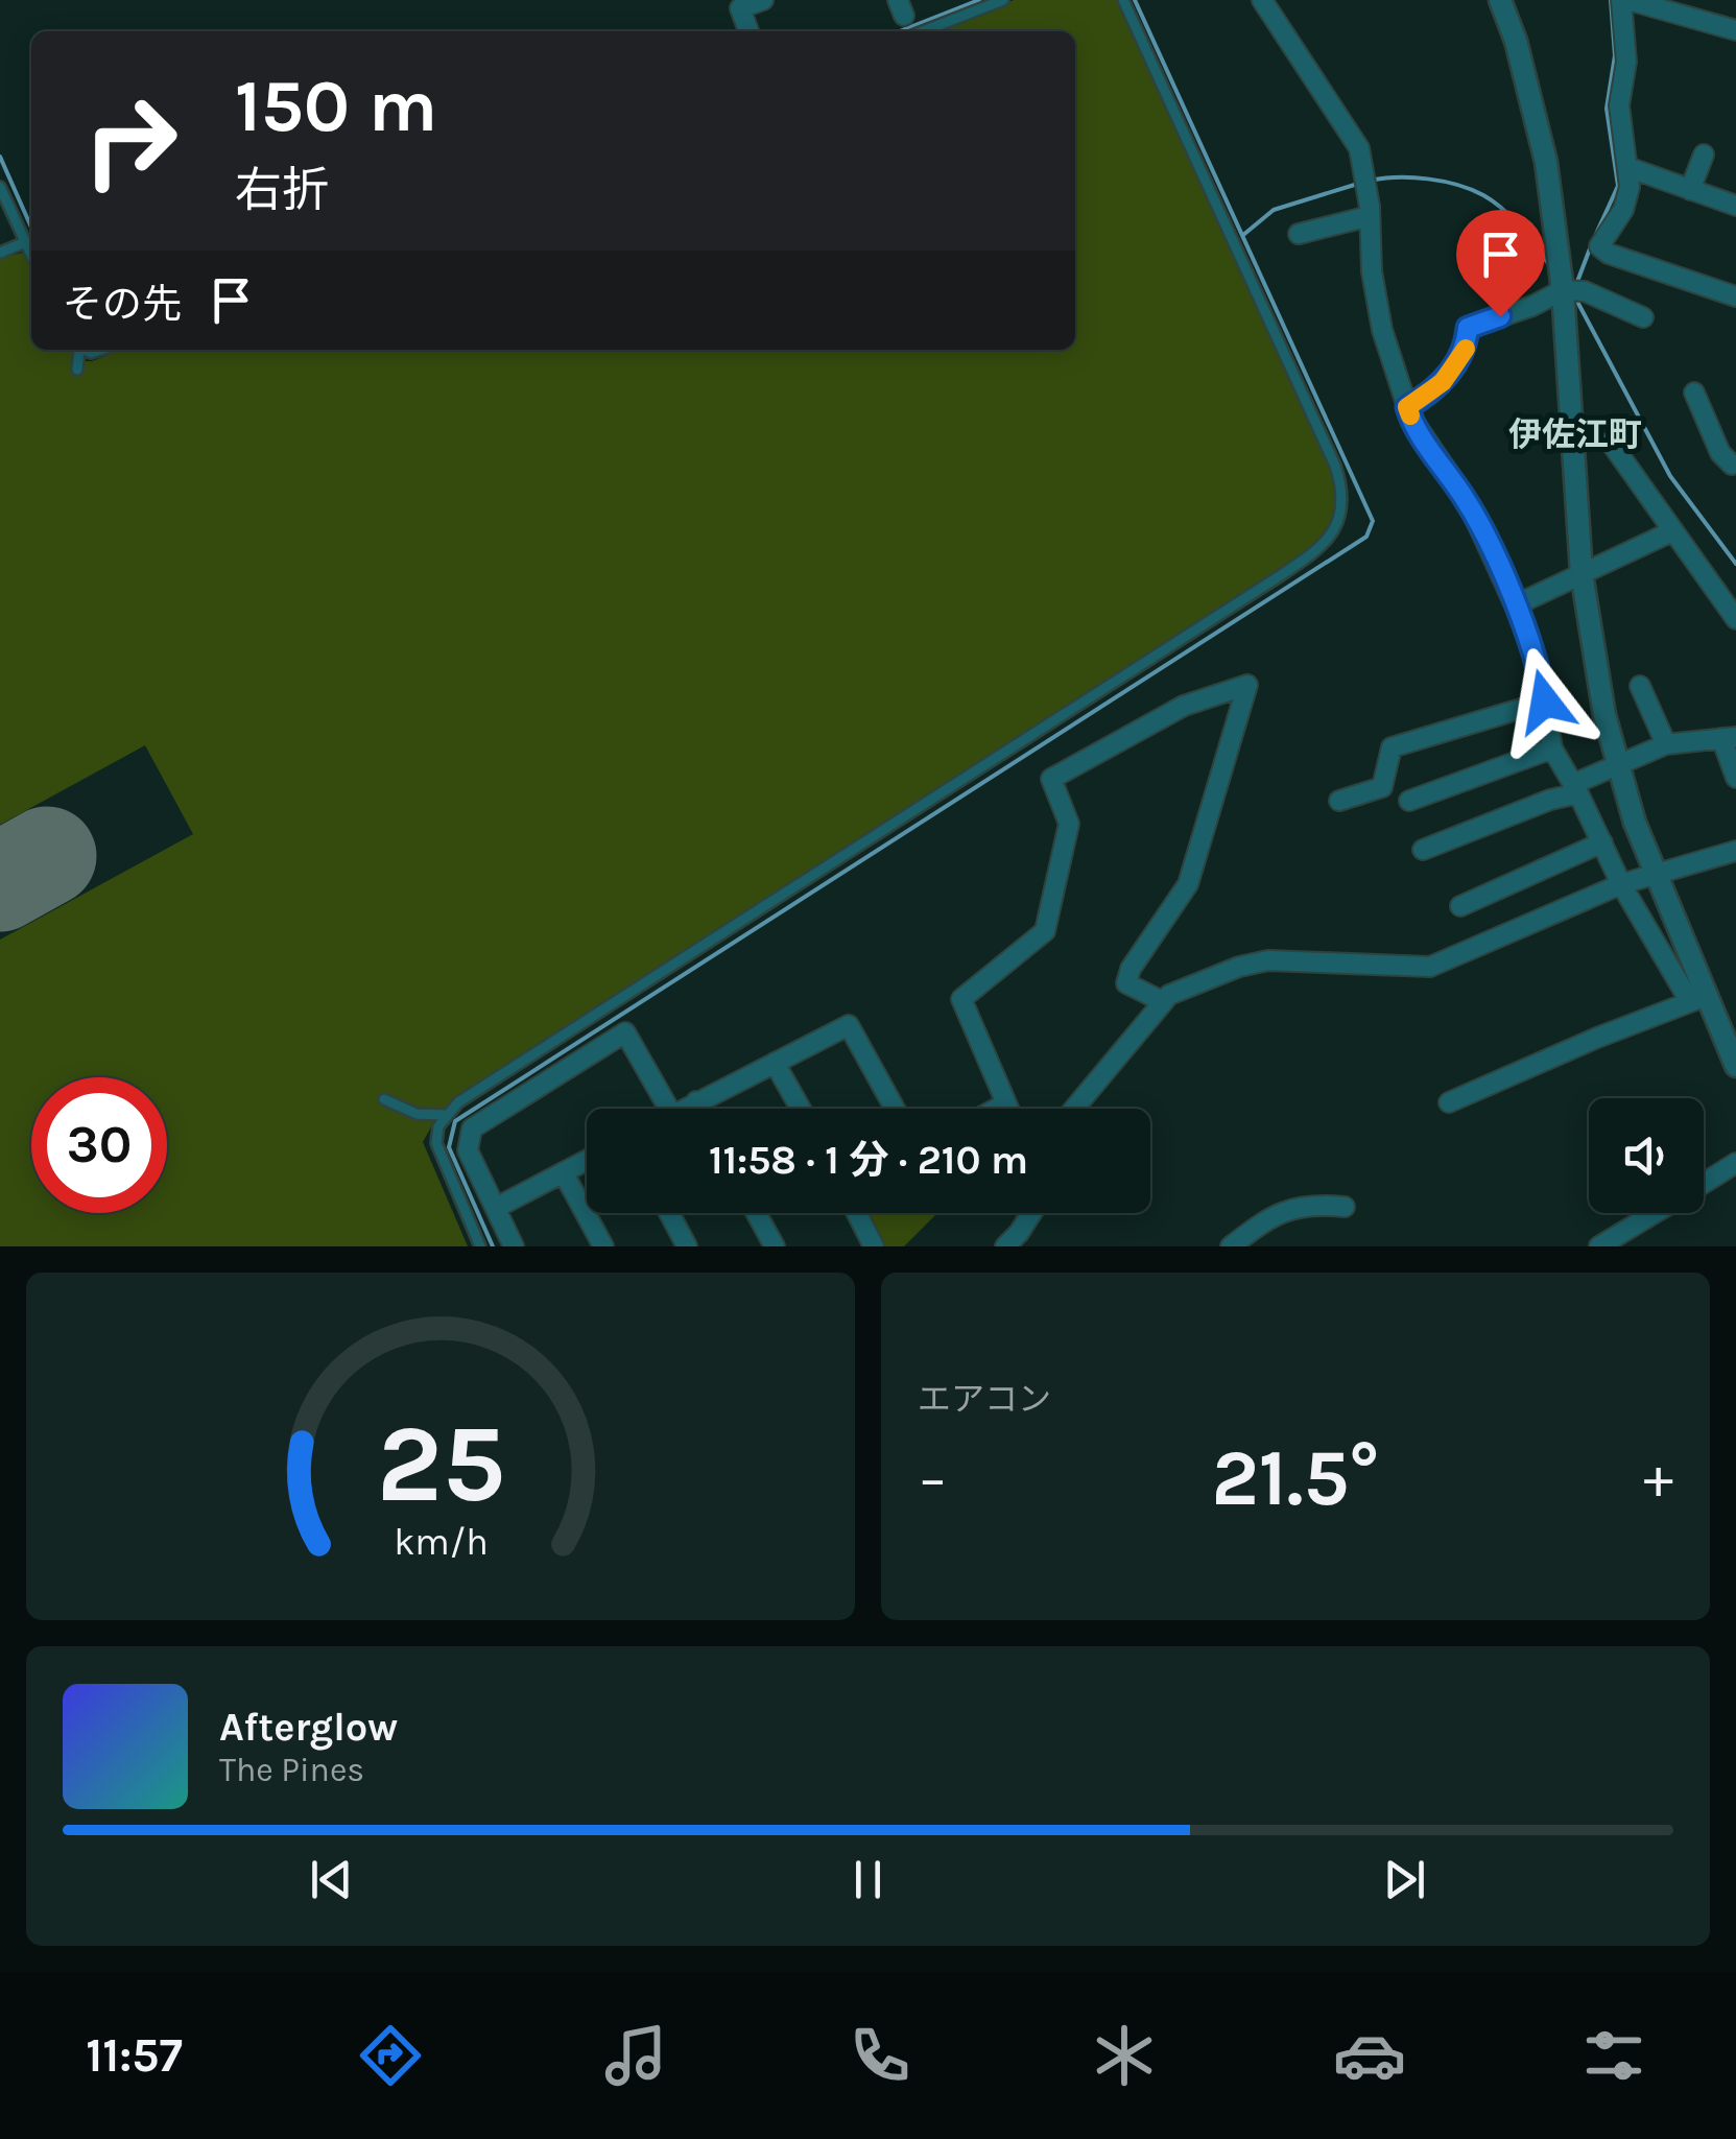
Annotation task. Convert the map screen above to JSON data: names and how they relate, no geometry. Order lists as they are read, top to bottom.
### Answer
{
  "districts": ["伊佐江町"],
  "page": {
    "turn": ["150 m", "右折"],
    "then": "その先",
    "limit": "30",
    "trip": "11:58 · 1 分 · 210 m",
    "tile": "エアコン",
    "heat": ["−", "21.5°", "+"],
    "song": ["Afterglow", "The Pines"],
    "tabs": "11:57",
    "gauge": ["25", "km/h"]
  }
}
